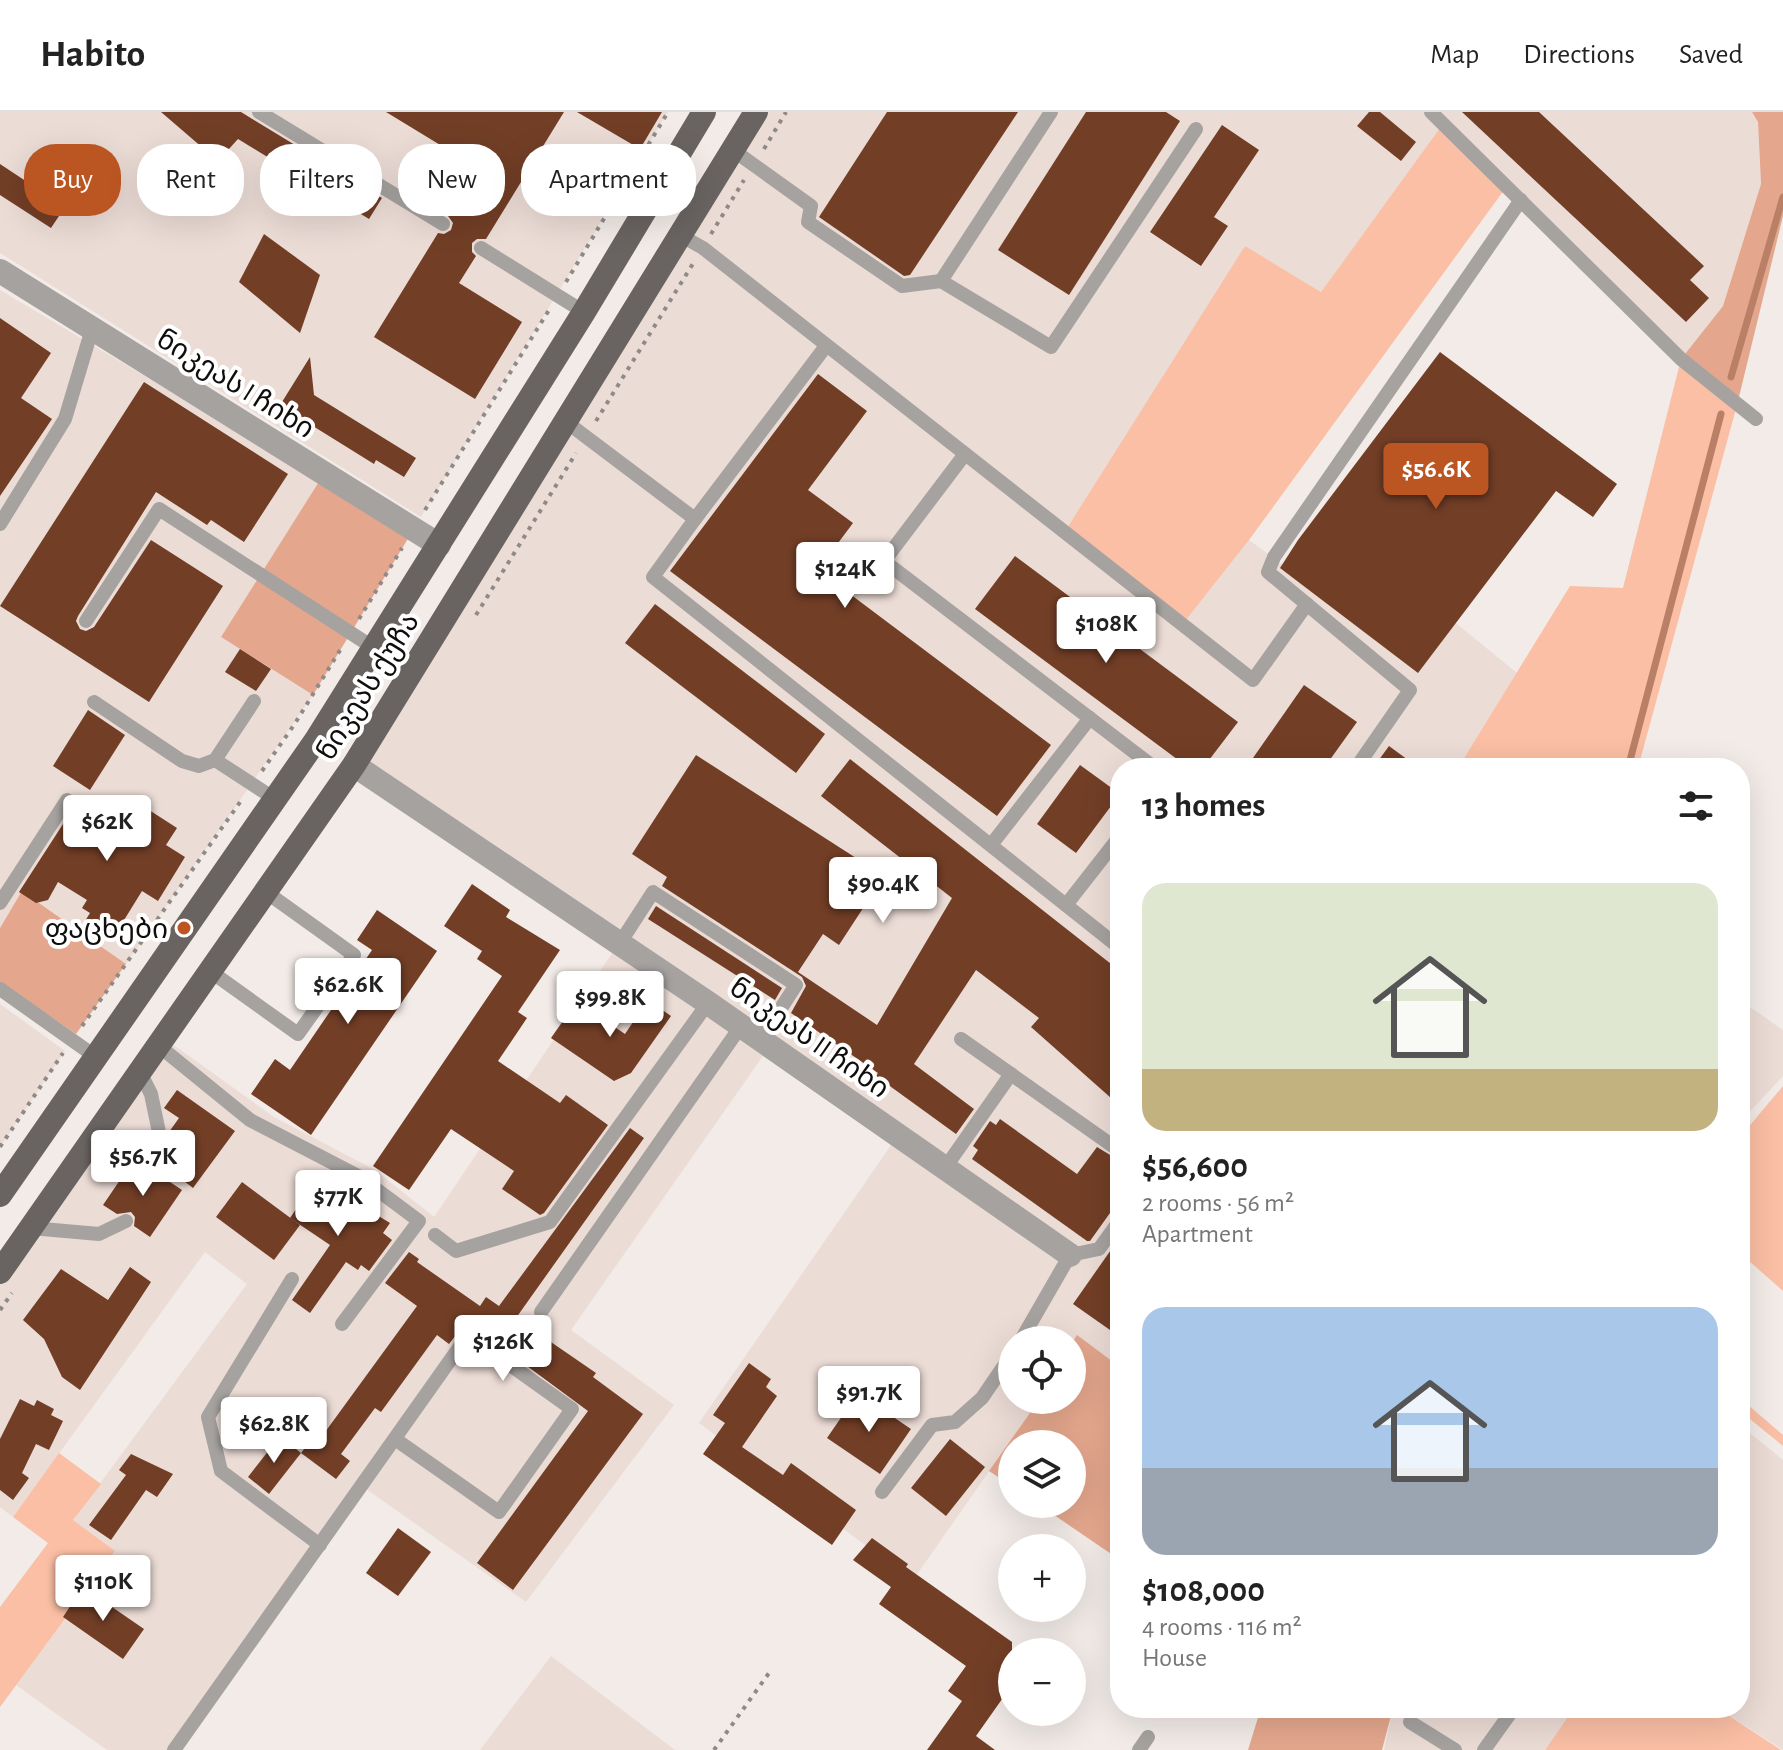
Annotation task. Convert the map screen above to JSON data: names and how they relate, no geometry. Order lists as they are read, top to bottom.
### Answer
{
  "streets": {
    "main road": ["ნიკეას ქუჩა"],
    "street": ["ნიკეას I ჩიხი", "ნიკეას II ჩიხი"]
  },
  "crossings": [
    ["ნიკეას I ჩიხი", "ნიკეას ქუჩა"],
    ["ნიკეას ქუჩა", "ნიკეას II ჩიხი"]
  ],
  "places": ["ფაცხები"],
  "page": {
    "header": "Habito",
    "nav": ["Map", "Directions", "Saved"],
    "chip": [
      "Buy",
      "Rent",
      "Filters",
      "New",
      "Apartment"
    ],
    "price": [
      "$56.6K",
      "$124K",
      "$108K",
      "$62K",
      "$90.4K",
      "$62.6K",
      "$99.8K",
      "$56.7K",
      "$77K",
      "$126K",
      "$91.7K",
      "$62.8K",
      "$110K"
    ],
    "heading": "13 homes",
    "list": [
      {
        "name": "$56,600",
        "note": "2 rooms · 56 m² · Apartment"
      },
      {
        "name": "$108,000",
        "note": "4 rooms · 116 m² · House"
      }
    ],
    "map_buttons": ["+", "−"]
  }
}
